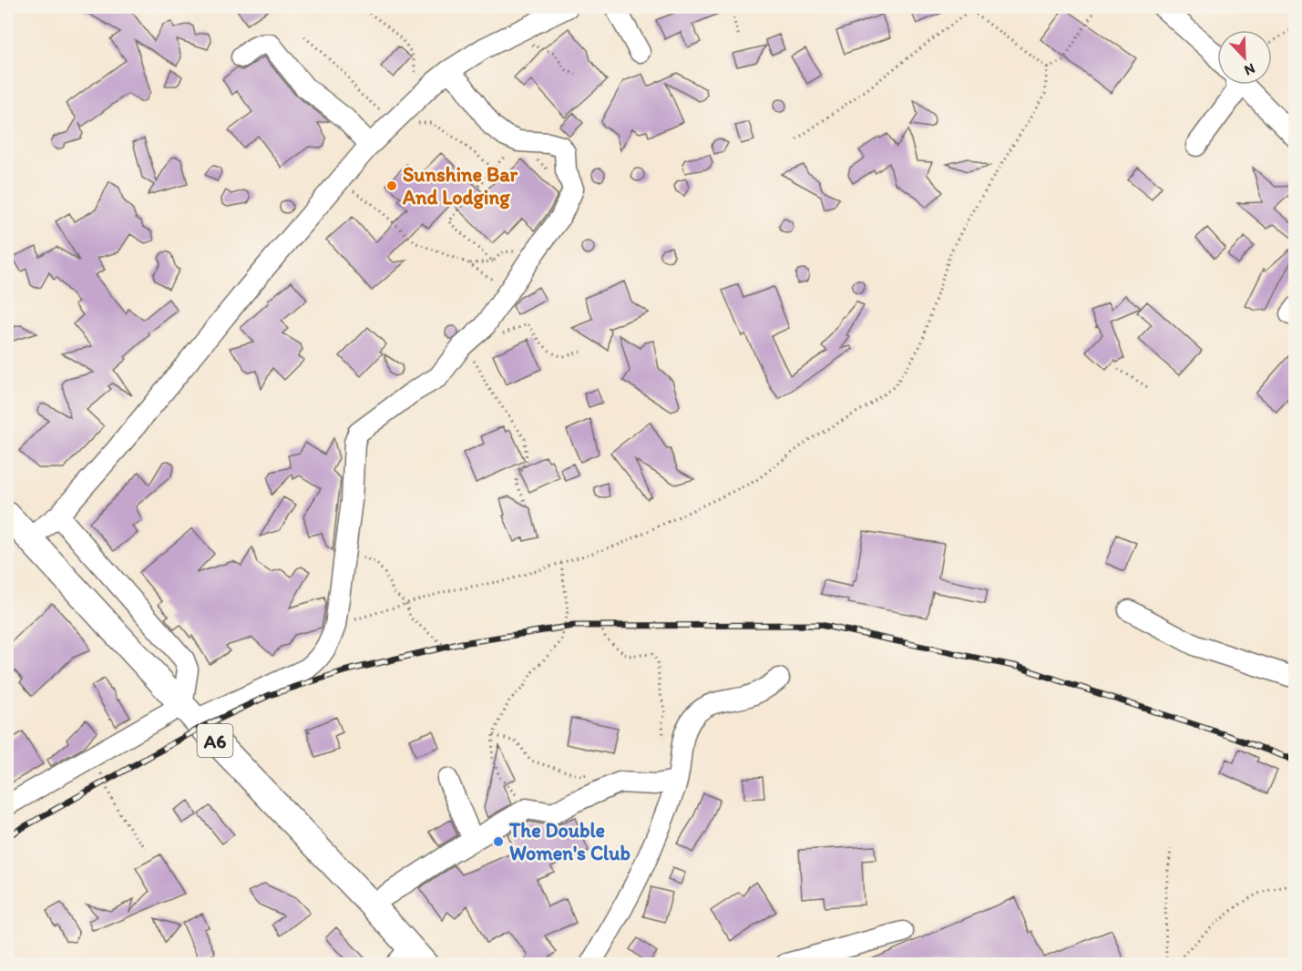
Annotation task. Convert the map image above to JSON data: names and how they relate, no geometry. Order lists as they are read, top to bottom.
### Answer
{
  "streets": {
    "main road": ["A6"]
  },
  "places": ["Sunshine Bar And Lodging", "The Double Women's Club"],
  "north": "bottom right"
}
